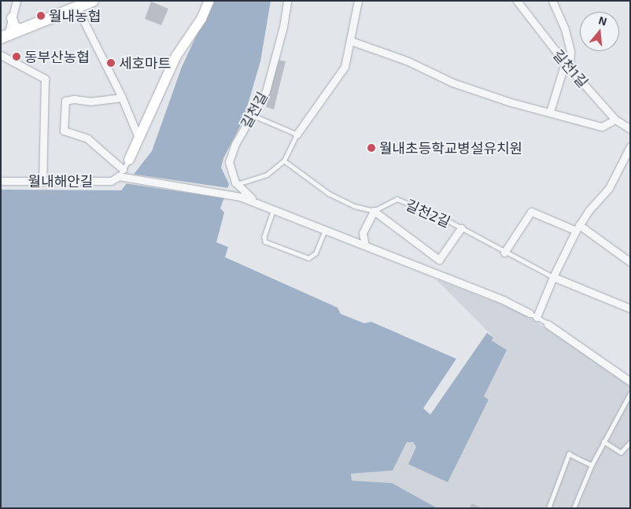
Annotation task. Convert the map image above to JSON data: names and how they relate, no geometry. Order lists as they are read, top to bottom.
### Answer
{
  "streets": {
    "street": [
      "길천1길",
      "길천길",
      "월내해안길",
      "길천2길"
    ]
  },
  "places": [
    "월내농협",
    "동부산농협",
    "세호마트",
    "월내초등학교병설유치원"
  ],
  "north": "top"
}
